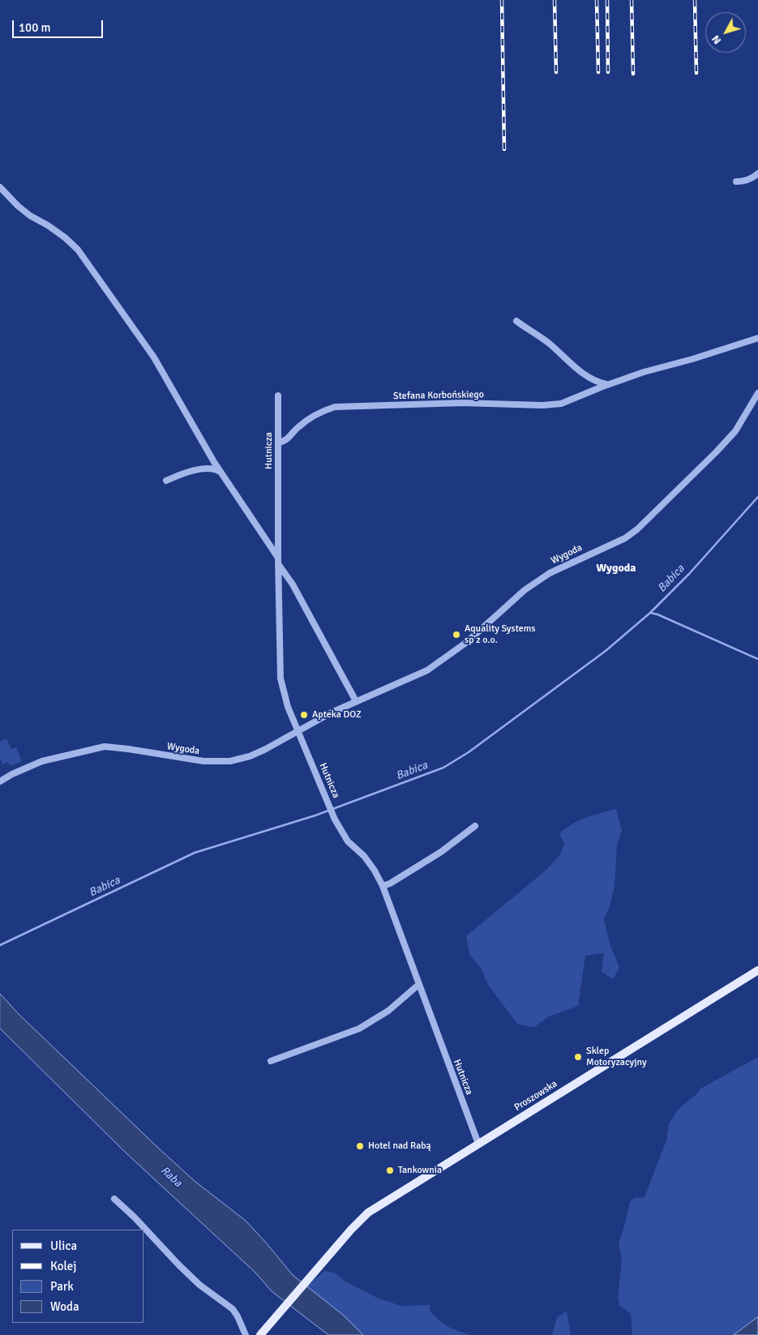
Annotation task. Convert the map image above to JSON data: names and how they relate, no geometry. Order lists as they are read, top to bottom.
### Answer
{
  "streets": {
    "main road": ["Proszowska"],
    "street": ["Stefana Korbońskiego", "Hutnicza", "Wygoda"]
  },
  "crossings": [
    ["Stefana Korbońskiego", "Hutnicza"],
    ["Hutnicza", "Wygoda"],
    ["Hutnicza", "Proszowska"]
  ],
  "districts": ["Wygoda"],
  "water": ["Babica", "Raba"],
  "places": [
    "Aquality Systems sp z o.o.",
    "Apteka DOZ",
    "Sklep Motoryzacyjny",
    "Hotel nad Rabą",
    "Tankownia"
  ],
  "legend": [
    "Ulica",
    "Kolej",
    "Park",
    "Woda"
  ],
  "scale_bar": "100 m",
  "north": "bottom left"
}
